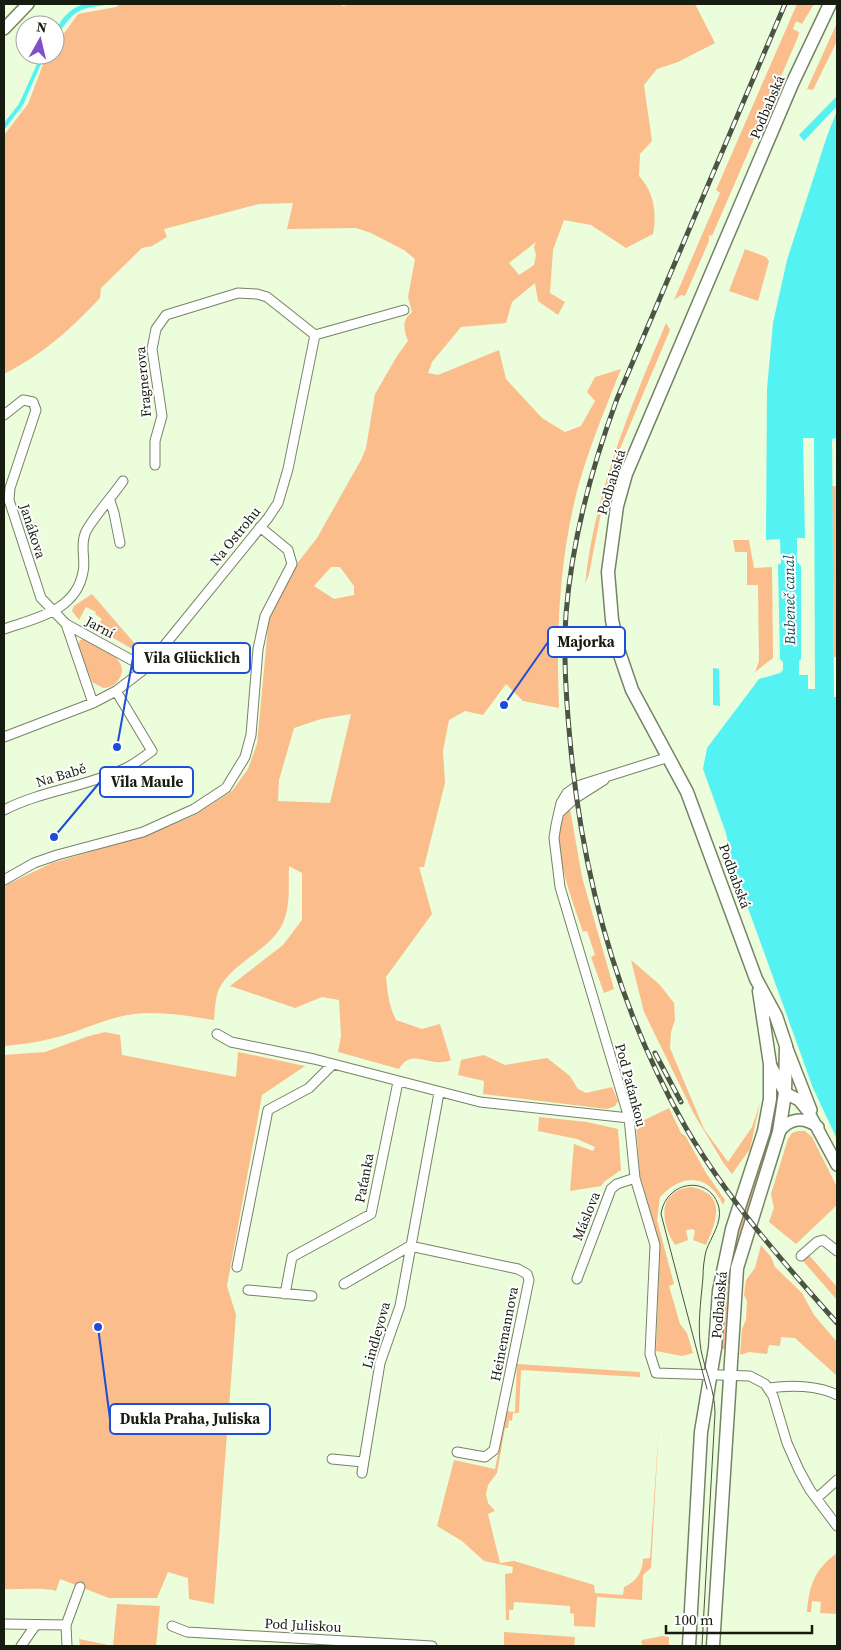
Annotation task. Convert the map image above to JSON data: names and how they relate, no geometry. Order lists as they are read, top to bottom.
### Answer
{
  "streets": {
    "main road": ["Podbabská"],
    "street": [
      "Fragnerova",
      "Janákova",
      "Na Ostrohu",
      "Jarní",
      "Na Babě",
      "Pod Paťankou",
      "Paťanka",
      "Máslova",
      "Heinemannova",
      "Lindleyova",
      "Pod Juliskou"
    ]
  },
  "crossings": [
    ["Podbabská", "Pod Paťankou"],
    ["Fragnerova", "Na Ostrohu"],
    ["Janákova", "Jarní"],
    ["Na Ostrohu", "Jarní"],
    ["Na Ostrohu", "Na Babě"],
    ["Pod Paťankou", "Máslova"],
    ["Heinemannova", "Lindleyova"]
  ],
  "water": ["Bubeneč canal"],
  "places": [
    "Majorka",
    "Vila Glücklich",
    "Vila Maule",
    "Dukla Praha, Juliska"
  ],
  "scale_bar": "100 m",
  "north": "top"
}
